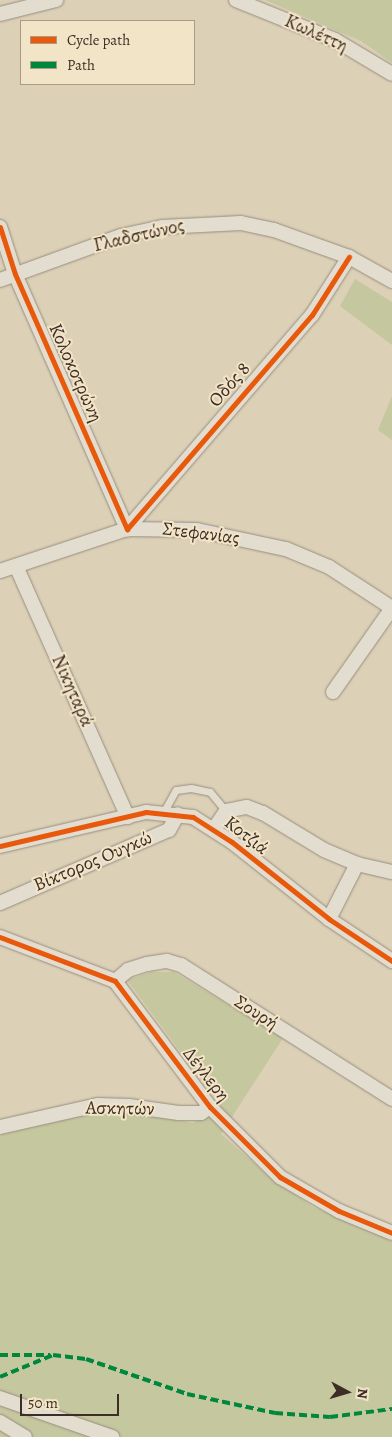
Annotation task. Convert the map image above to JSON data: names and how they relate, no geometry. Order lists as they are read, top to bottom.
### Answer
{
  "streets": {
    "street": [
      "Κωλέττη",
      "Γλαδστώνος",
      "Κολοκοτρώνη",
      "Οδός 8",
      "Στεφανίας",
      "Νικηταρά",
      "Κοτζιά",
      "Βίκτορος Ουγκώ",
      "Σουρή",
      "Δέγλερη",
      "Ασκητών"
    ]
  },
  "crossings": [
    ["Γλαδστώνος", "Κολοκοτρώνη"],
    ["Γλαδστώνος", "Οδός 8"],
    ["Κολοκοτρώνη", "Οδός 8"],
    ["Κολοκοτρώνη", "Στεφανίας"],
    ["Οδός 8", "Στεφανίας"],
    ["Στεφανίας", "Νικηταρά"],
    ["Νικηταρά", "Κοτζιά"],
    ["Κοτζιά", "Βίκτορος Ουγκώ"],
    ["Σουρή", "Δέγλερη"],
    ["Δέγλερη", "Ασκητών"]
  ],
  "legend": ["Cycle path", "Path"],
  "scale_bar": "50 m",
  "north": "right"
}
